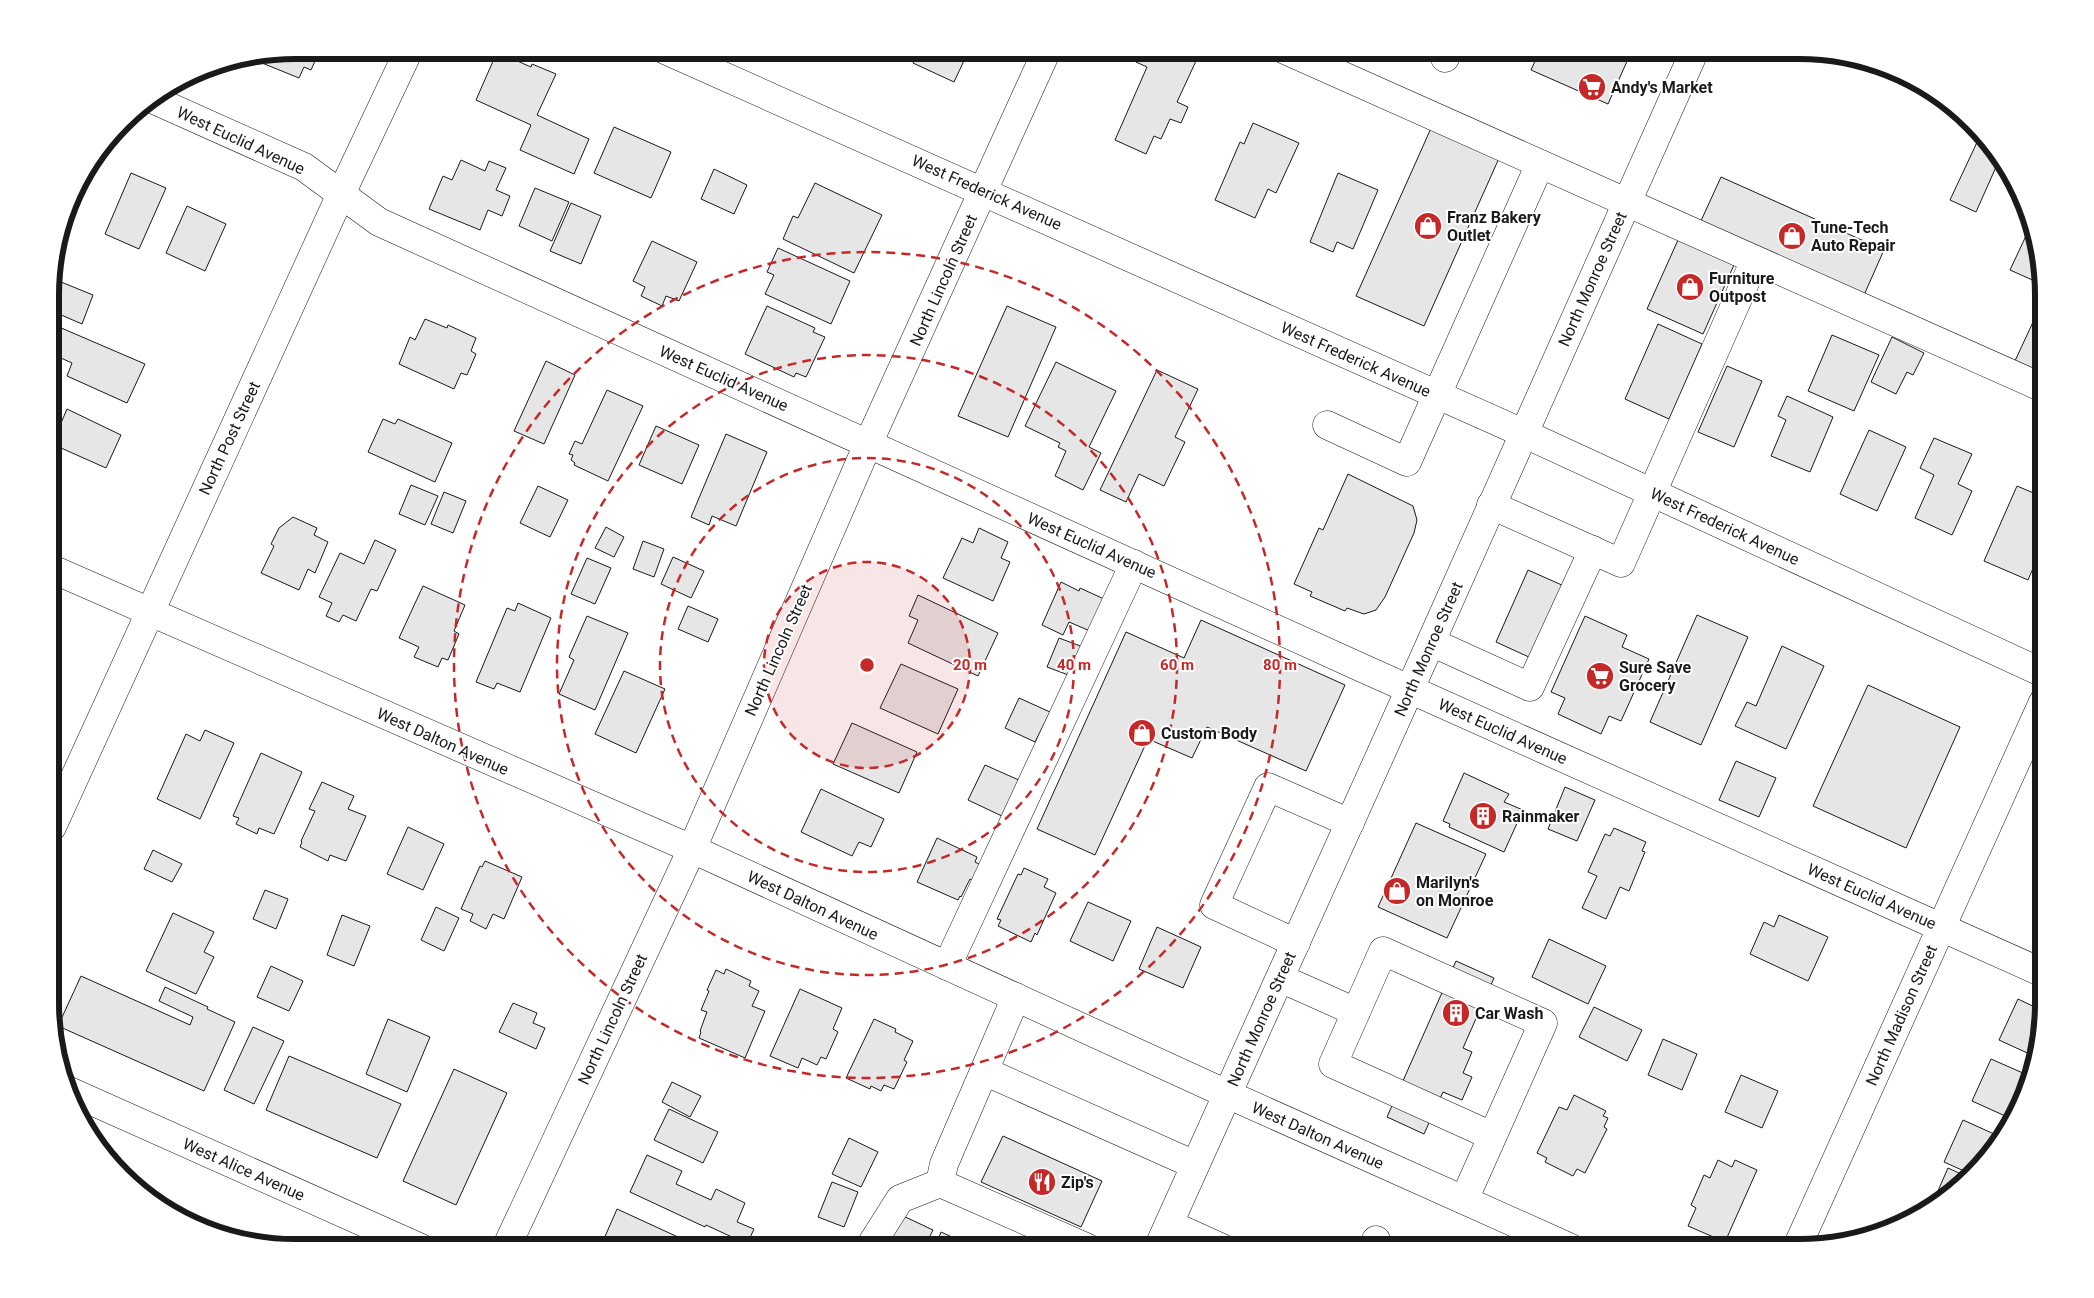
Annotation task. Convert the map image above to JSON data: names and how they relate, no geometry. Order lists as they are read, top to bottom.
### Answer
{
  "streets": {
    "street": [
      "West Euclid Avenue",
      "West Frederick Avenue",
      "North Monroe Street",
      "North Lincoln Street",
      "North Post Street",
      "West Dalton Avenue",
      "North Madison Street",
      "West Alice Avenue"
    ]
  },
  "crossings": [
    ["West Euclid Avenue", "North Monroe Street"],
    ["West Euclid Avenue", "North Lincoln Street"],
    ["West Euclid Avenue", "North Post Street"],
    ["West Euclid Avenue", "North Madison Street"],
    ["West Frederick Avenue", "North Monroe Street"],
    ["West Frederick Avenue", "North Lincoln Street"],
    ["North Monroe Street", "West Dalton Avenue"],
    ["North Lincoln Street", "West Dalton Avenue"],
    ["North Post Street", "West Dalton Avenue"]
  ],
  "places": {
    "supermarket": ["Andy's Market", "Sure Save Grocery"],
    "shop": [
      "Franz Bakery Outlet",
      "Tune-Tech Auto Repair",
      "Furniture Outpost",
      "Custom Body",
      "Marilyn's on Monroe"
    ],
    "building": ["Rainmaker", "Car Wash"],
    "restaurant": ["Zip's"]
  },
  "rings": [
    "20 m",
    "40 m",
    "60 m",
    "80 m"
  ]
}
